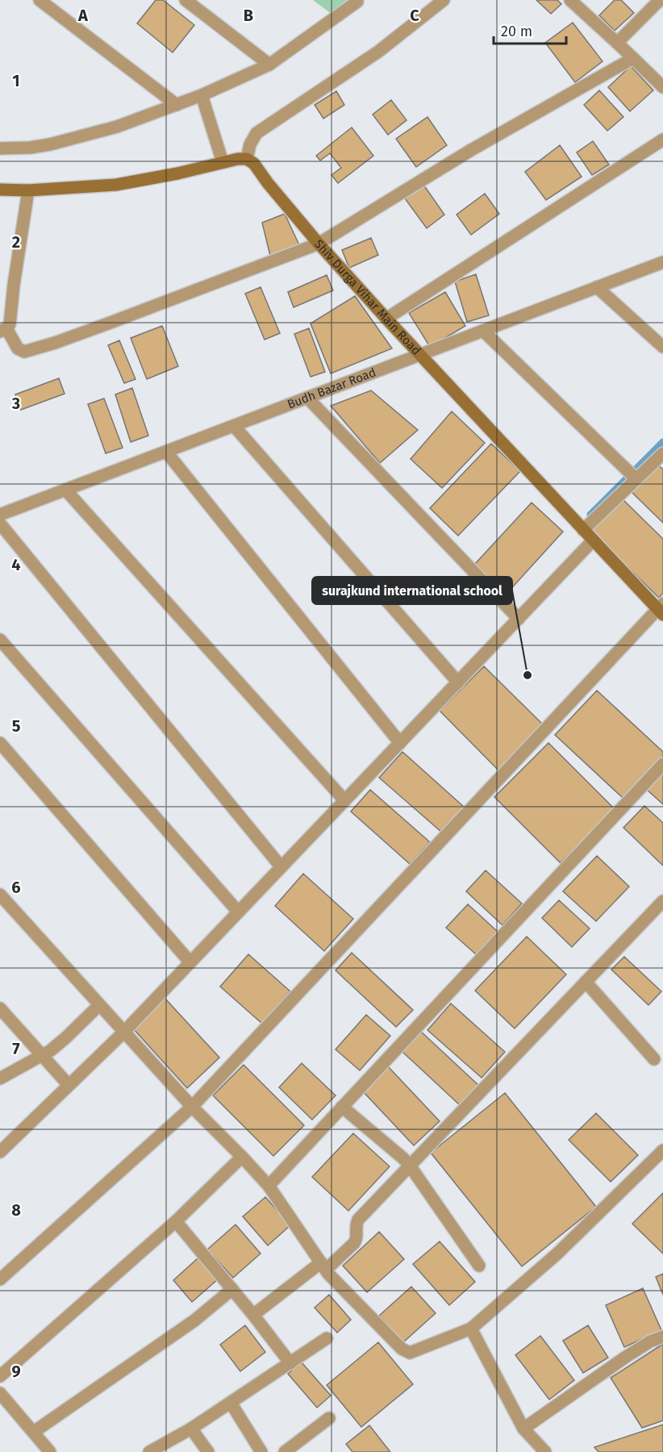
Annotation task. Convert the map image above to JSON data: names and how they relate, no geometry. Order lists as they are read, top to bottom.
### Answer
{
  "streets": {
    "street": ["Shiv Durga Vihar Main Road", "Budh Bazar Road"]
  },
  "crossings": [
    ["Shiv Durga Vihar Main Road", "Budh Bazar Road"]
  ],
  "places": ["surajkund international school"],
  "scale_bar": "20 m",
  "grid": {
    "columns": ["A", "B", "C"],
    "rows": [
      "1",
      "2",
      "3",
      "4",
      "5",
      "6",
      "7",
      "8",
      "9"
    ]
  }
}
